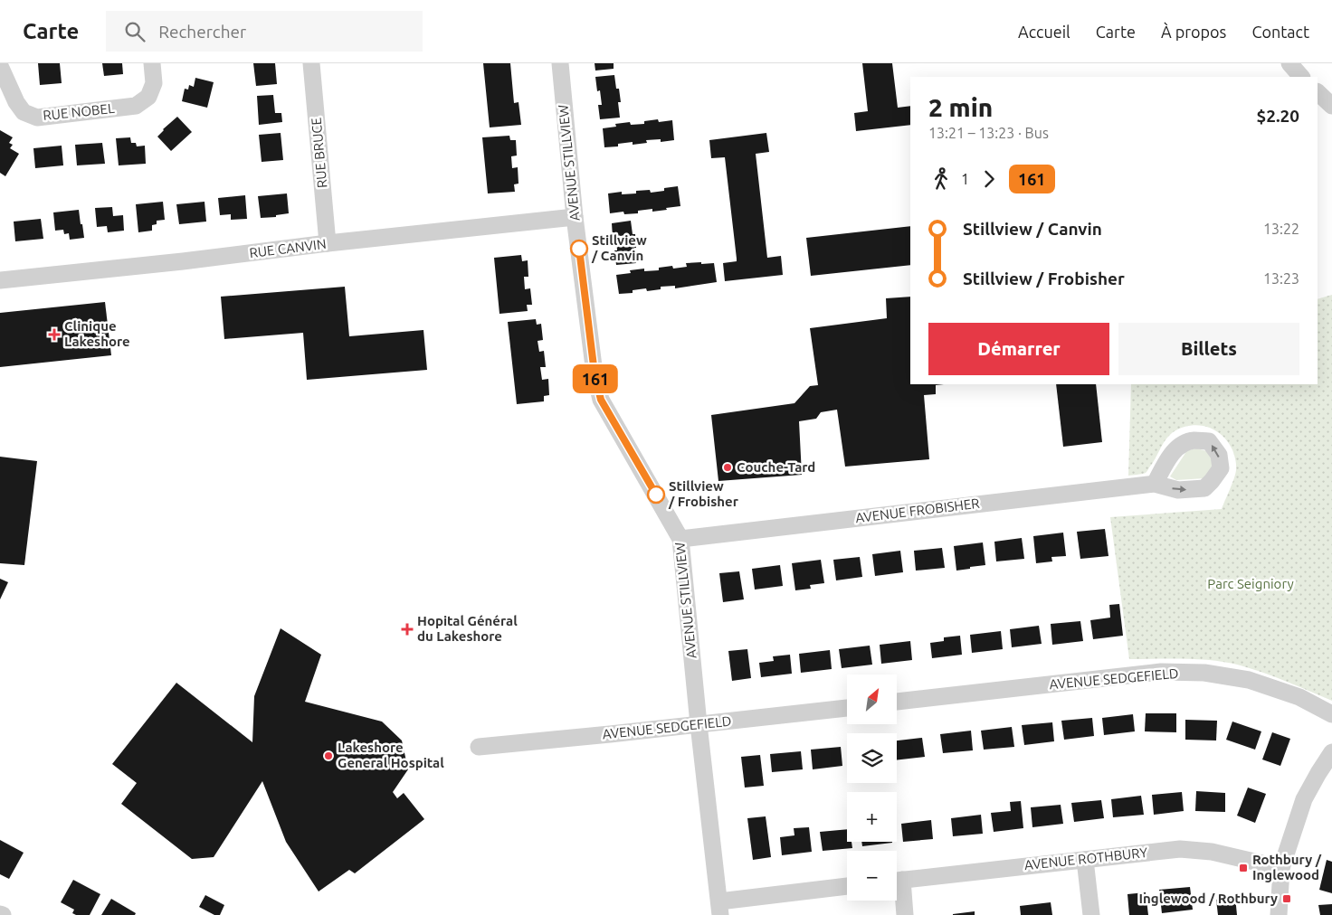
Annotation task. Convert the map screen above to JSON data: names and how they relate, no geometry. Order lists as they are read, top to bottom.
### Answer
{
  "streets": {
    "street": [
      "RUE NOBEL",
      "RUE BRUCE",
      "AVENUE STILLVIEW",
      "RUE CANVIN",
      "AVENUE FROBISHER",
      "AVENUE SEDGEFIELD",
      "AVENUE ROTHBURY"
    ]
  },
  "crossings": [
    ["RUE BRUCE", "RUE CANVIN"],
    ["AVENUE STILLVIEW", "RUE CANVIN"],
    ["AVENUE STILLVIEW", "AVENUE FROBISHER"],
    ["AVENUE STILLVIEW", "AVENUE SEDGEFIELD"]
  ],
  "parks": ["Parc Seigniory"],
  "places": {
    "other": [
      "Stillview / Canvin",
      "Couche-Tard",
      "Stillview / Frobisher",
      "Lakeshore General Hospital"
    ],
    "health": ["Clinique Lakeshore", "Hopital Général du Lakeshore"],
    "transit": ["Rothbury / Inglewood", "Inglewood / Rothbury"]
  },
  "lines": ["bus line 161"],
  "north": "top right",
  "page": {
    "header": "Carte",
    "search": "Rechercher",
    "nav": [
      "Accueil",
      "Carte",
      "À propos",
      "Contact"
    ],
    "on_map": "161",
    "heading": ["2 min", "13:21 – 13:23 · Bus", "$2.20"],
    "legs": ["1", "161"],
    "list": [
      {
        "name": "Stillview / Canvin",
        "value": "13:22"
      },
      {
        "name": "Stillview / Frobisher",
        "value": "13:23"
      }
    ],
    "buttons": ["Démarrer", "Billets"],
    "map_buttons": ["+", "−"]
  }
}
